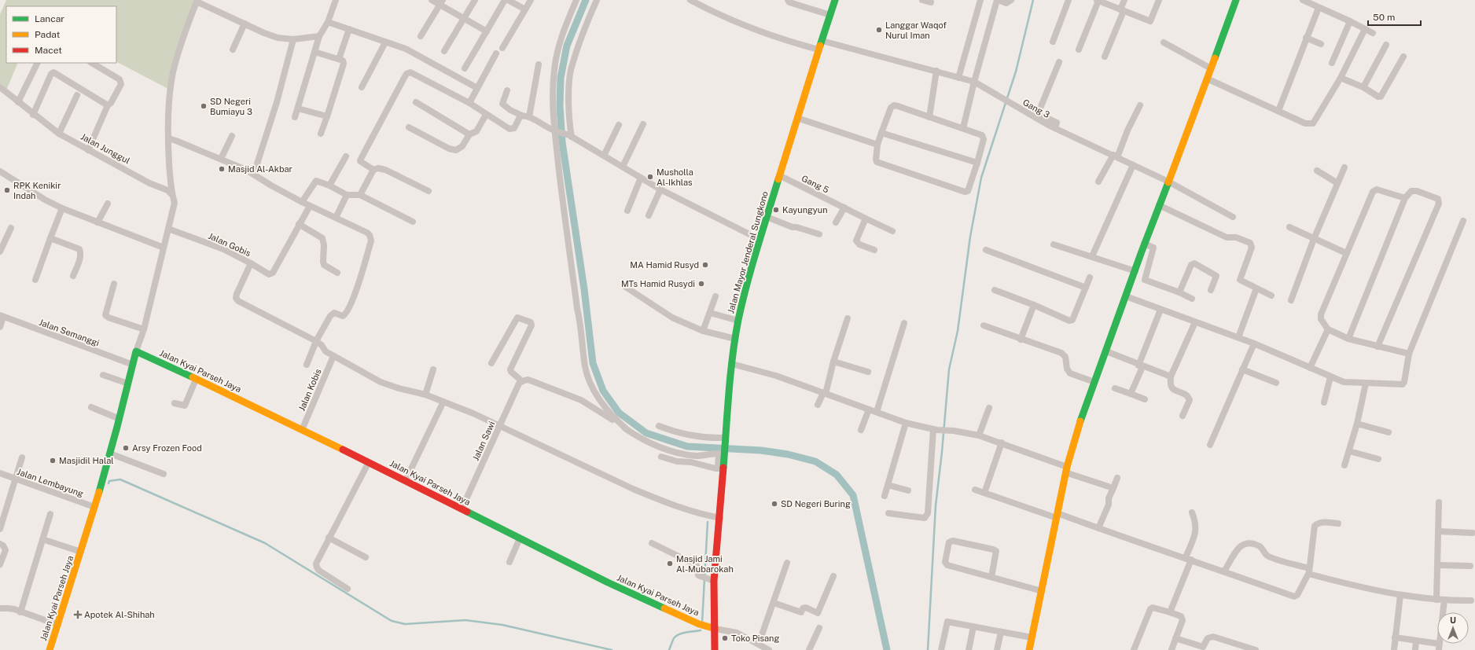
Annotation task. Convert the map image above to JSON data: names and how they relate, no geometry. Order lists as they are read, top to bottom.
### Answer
{
  "streets": {
    "main road": ["Jalan Mayor Jenderal Sungkono", "Jalan Kyai Parseh Jaya"],
    "street": [
      "Gang 3",
      "Jalan Junggul",
      "Gang 5",
      "Jalan Gobis",
      "Jalan Semanggi",
      "Jalan Kobis",
      "Jalan Sawi",
      "Jalan Lembayung"
    ]
  },
  "crossings": [
    ["Gang 3", "Jalan Mayor Jenderal Sungkono"],
    ["Jalan Junggul", "Jalan Kyai Parseh Jaya"],
    ["Gang 5", "Jalan Mayor Jenderal Sungkono"],
    ["Jalan Gobis", "Jalan Kyai Parseh Jaya"],
    ["Jalan Mayor Jenderal Sungkono", "Jalan Kyai Parseh Jaya"],
    ["Jalan Semanggi", "Jalan Kyai Parseh Jaya"],
    ["Jalan Kyai Parseh Jaya", "Jalan Kobis"],
    ["Jalan Kyai Parseh Jaya", "Jalan Sawi"],
    ["Jalan Kyai Parseh Jaya", "Jalan Lembayung"]
  ],
  "places": {
    "other": [
      "Langgar Waqof Nurul Iman",
      "SD Negeri Bumiayu 3",
      "Masjid Al-Akbar",
      "Musholla Al-Ikhlas",
      "RPK Kenikir Indah",
      "Kayungyun",
      "MA Hamid Rusyd",
      "MTs Hamid Rusydi",
      "Arsy Frozen Food",
      "Masjidil Halal",
      "SD Negeri Buring",
      "Masjid Jami Al-Mubarokah",
      "Toko Pisang"
    ],
    "health": ["Apotek Al-Shihah"]
  },
  "legend": ["Lancar", "Padat", "Macet"],
  "scale_bar": "50 m",
  "north": "top"
}
